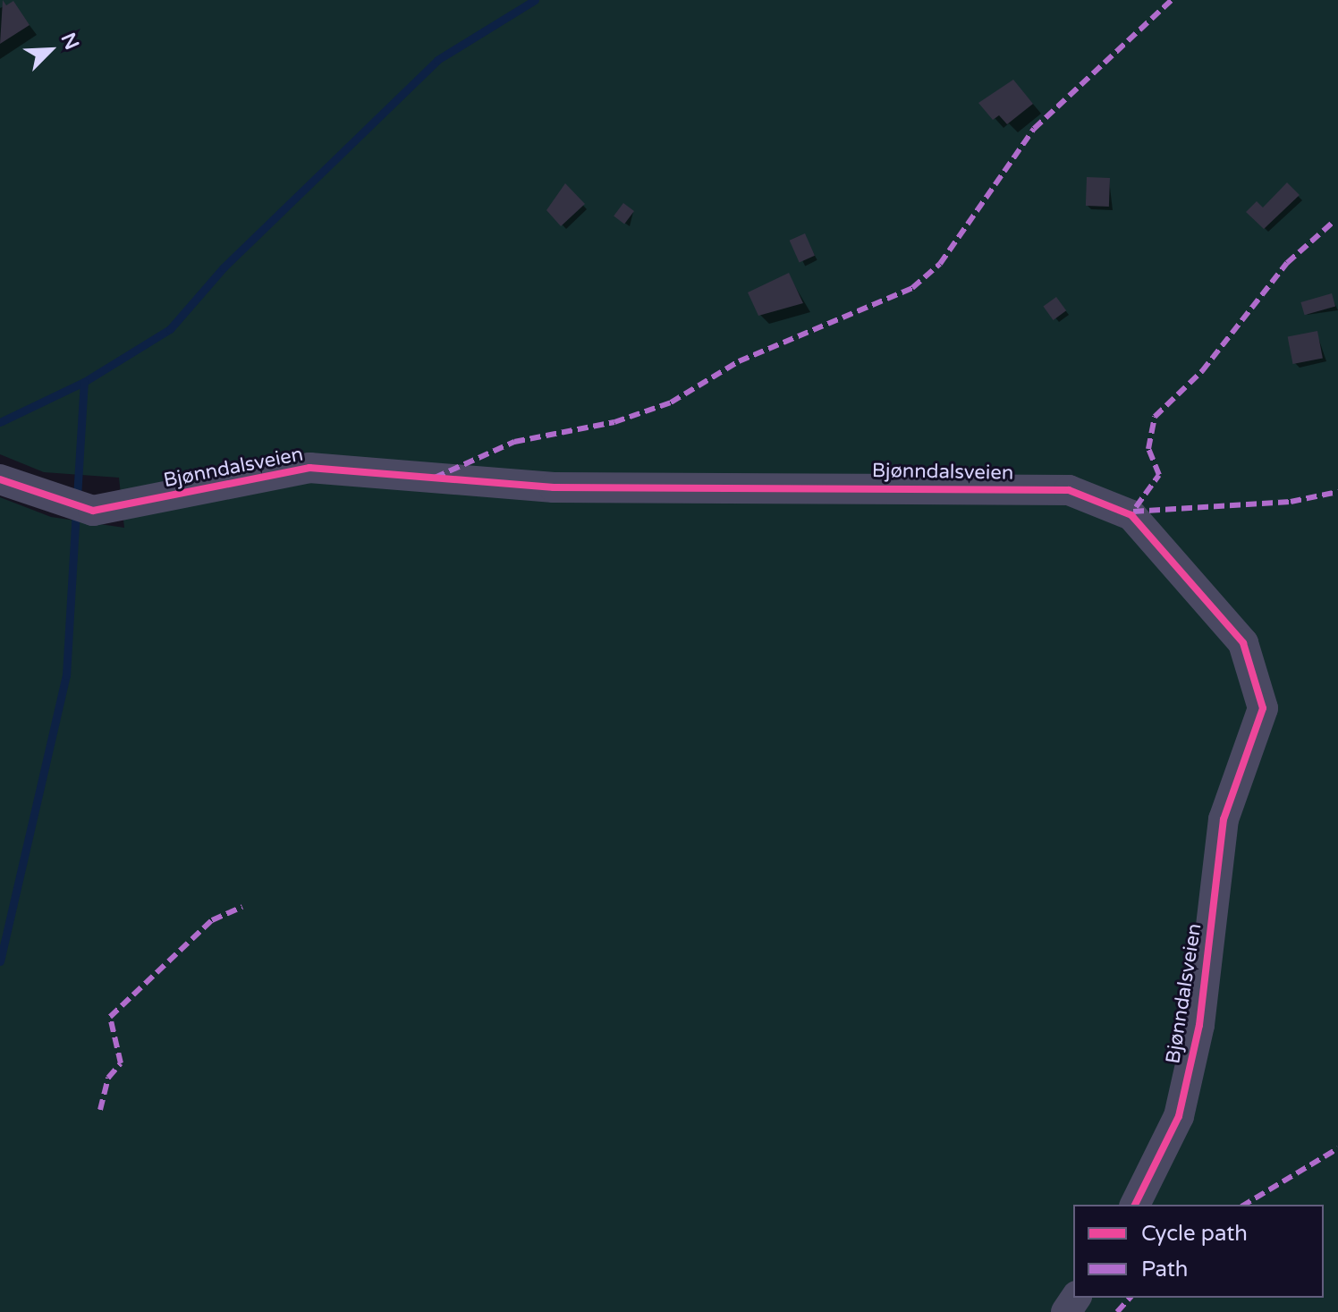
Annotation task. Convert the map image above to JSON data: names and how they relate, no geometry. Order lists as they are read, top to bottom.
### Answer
{
  "streets": {
    "street": ["Bjønndalsveien"]
  },
  "legend": ["Cycle path", "Path"],
  "north": "top right"
}
